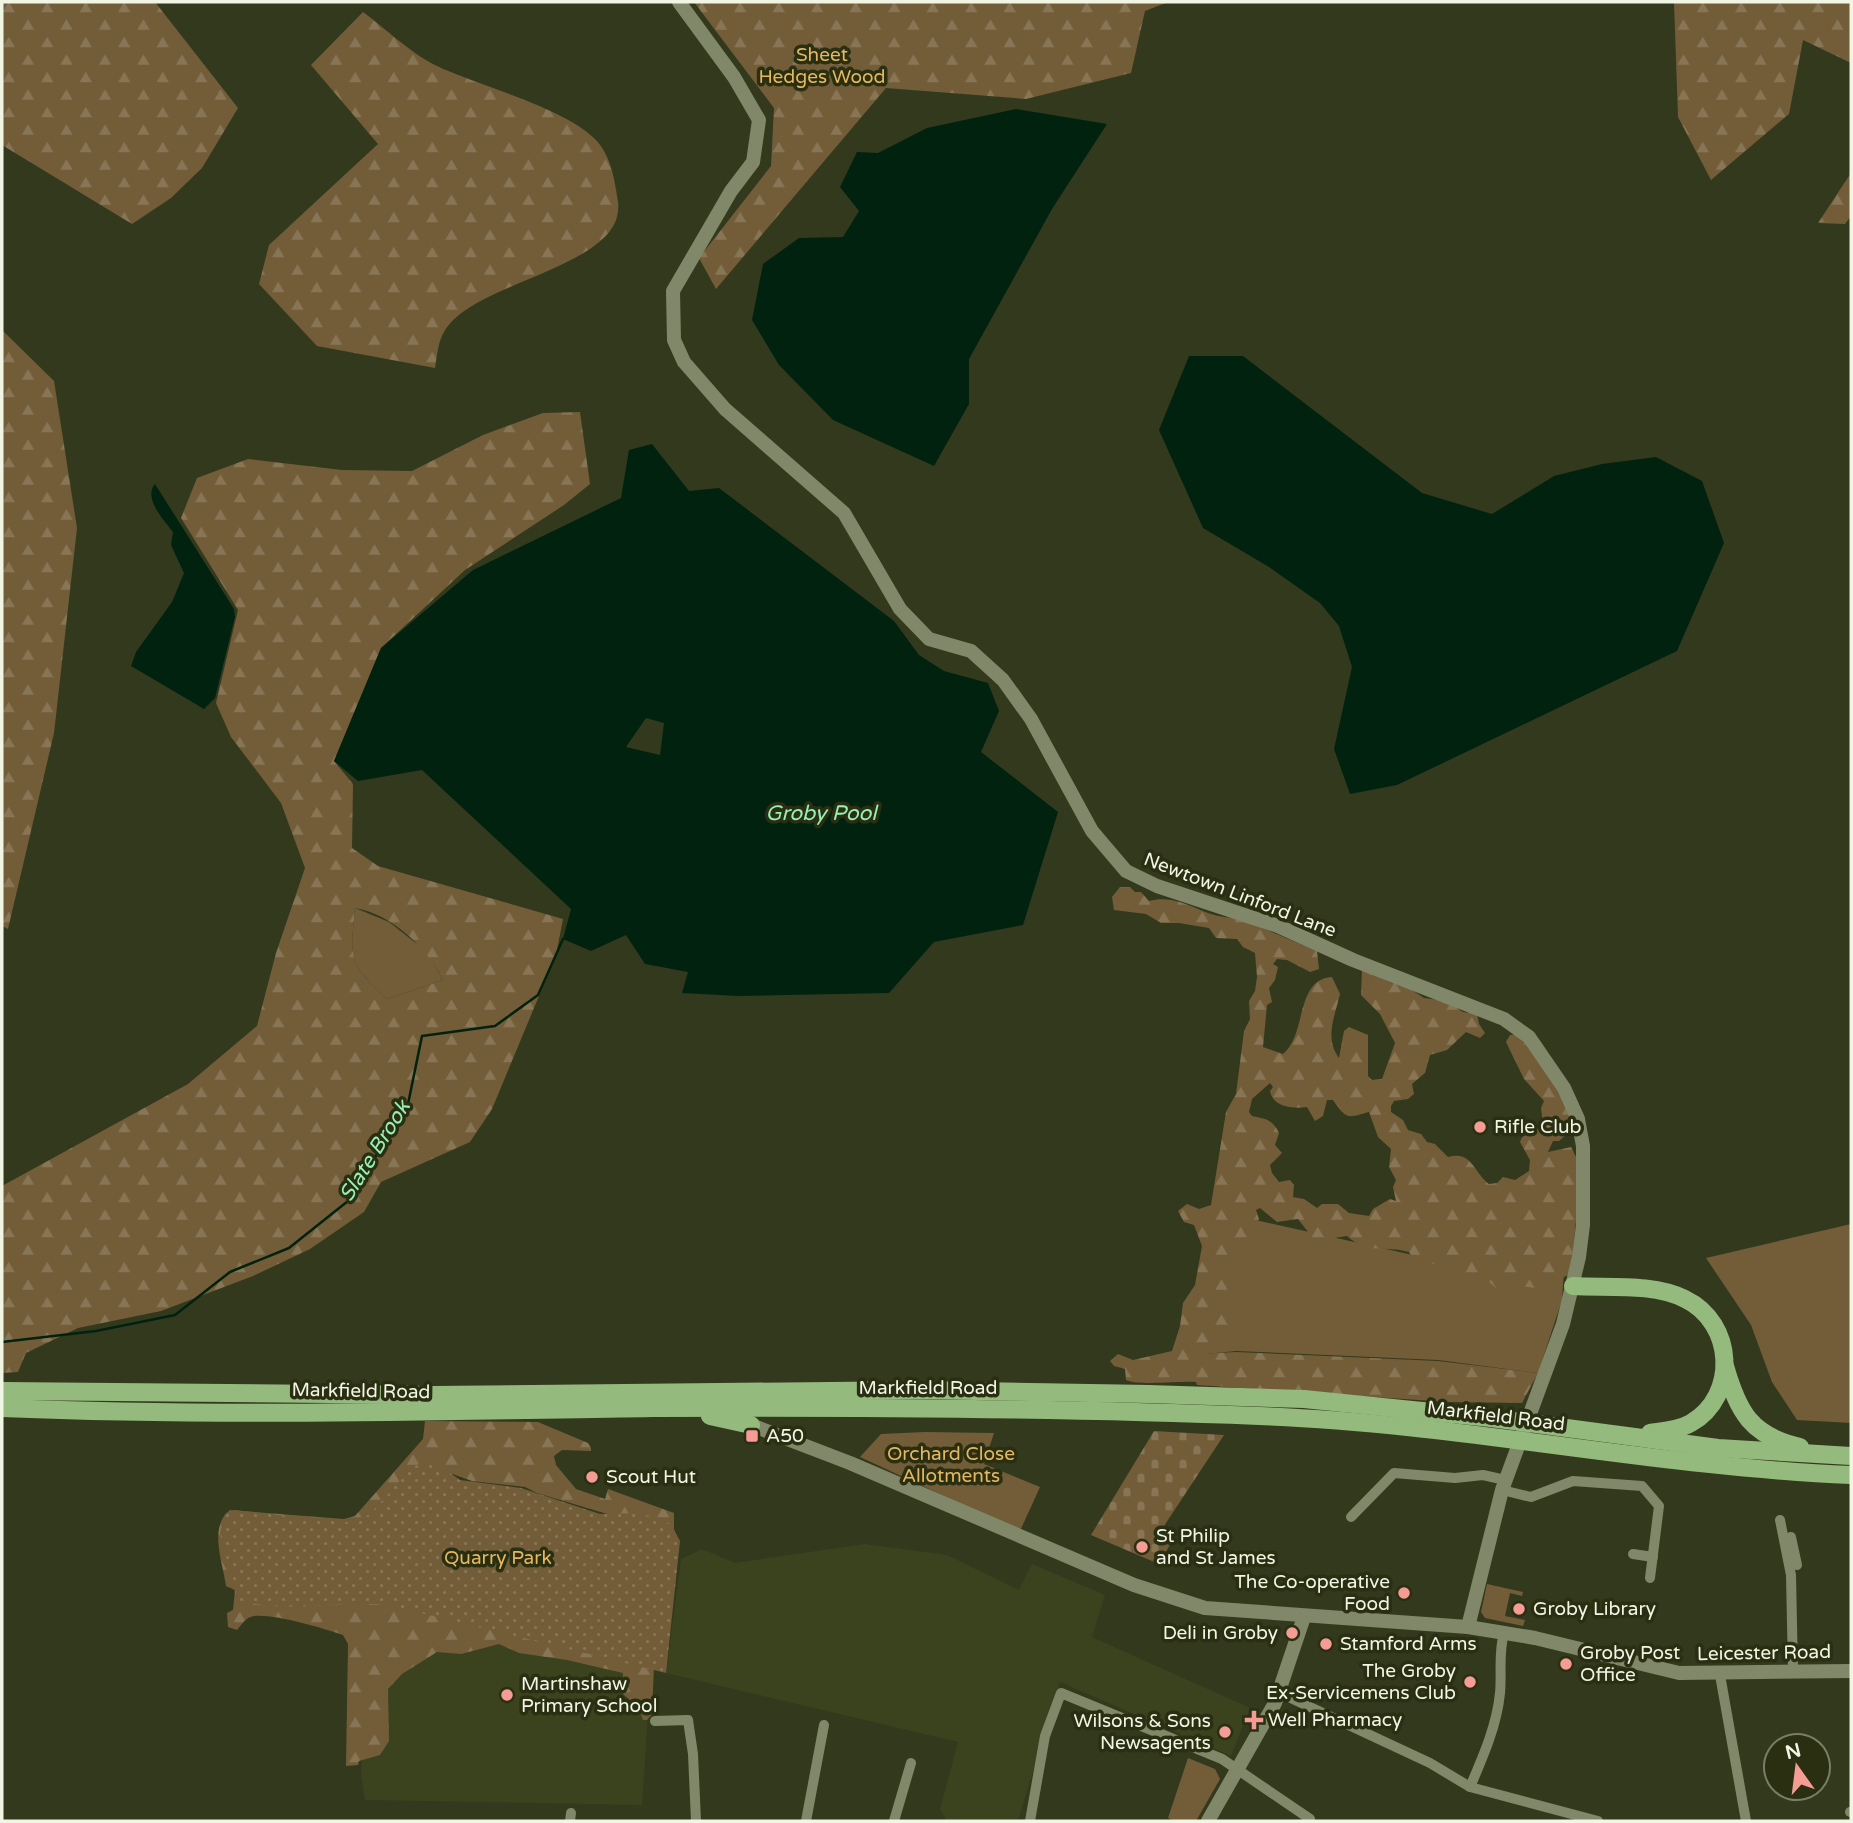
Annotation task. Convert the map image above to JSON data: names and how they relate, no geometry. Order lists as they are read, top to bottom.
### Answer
{
  "streets": {
    "highway": ["Markfield Road"],
    "street": ["Newtown Linford Lane", "Leicester Road"]
  },
  "crossings": [
    ["Newtown Linford Lane", "Leicester Road"]
  ],
  "water": ["Groby Pool", "Slate Brook"],
  "parks": ["Sheet Hedges Wood", "Orchard Close Allotments", "Quarry Park"],
  "places": {
    "other": [
      "Rifle Club",
      "Scout Hut",
      "St Philip and St James",
      "The Co-operative Food",
      "Groby Library",
      "Deli in Groby",
      "Stamford Arms",
      "Groby Post Office",
      "The Groby Ex-Servicemens Club",
      "Martinshaw Primary School",
      "Wilsons & Sons Newsagents"
    ],
    "transit": ["A50"],
    "health": ["Well Pharmacy"]
  },
  "north": "top"
}
